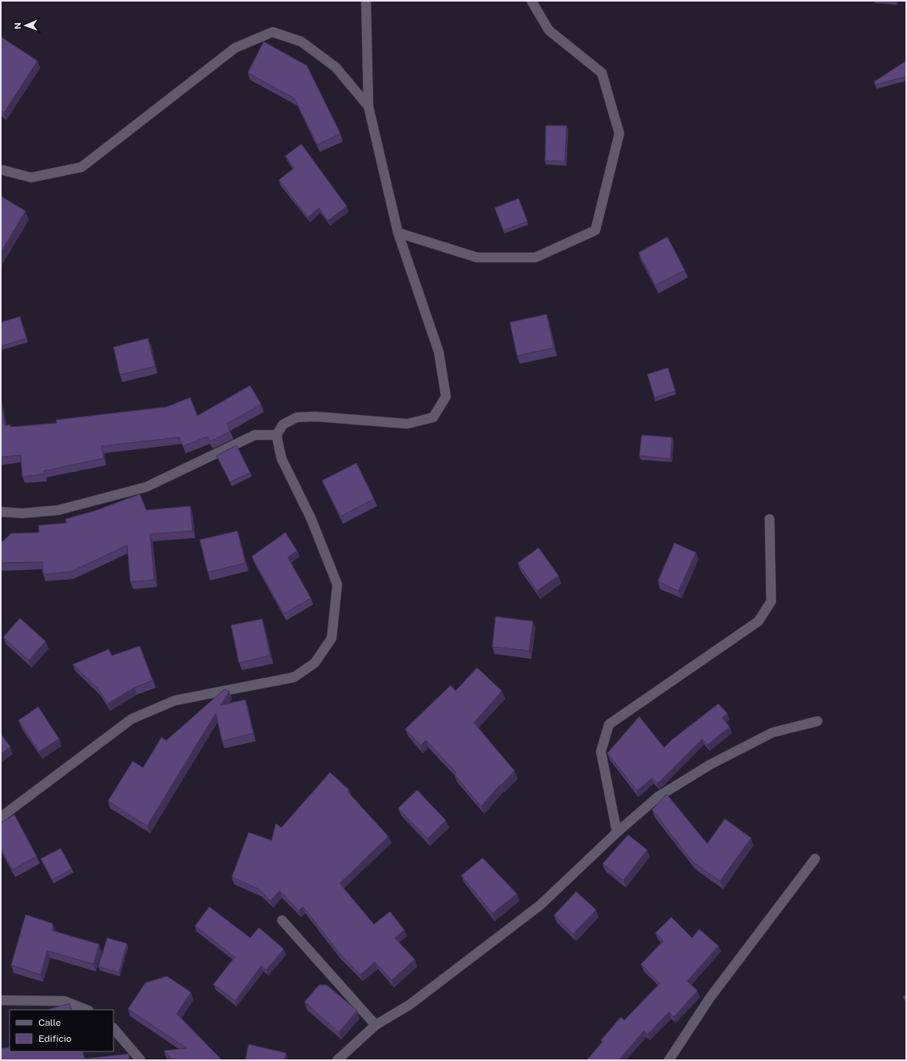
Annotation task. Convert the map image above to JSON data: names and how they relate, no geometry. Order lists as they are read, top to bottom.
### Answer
{
  "legend": ["Calle", "Edificio"],
  "north": "left"
}
